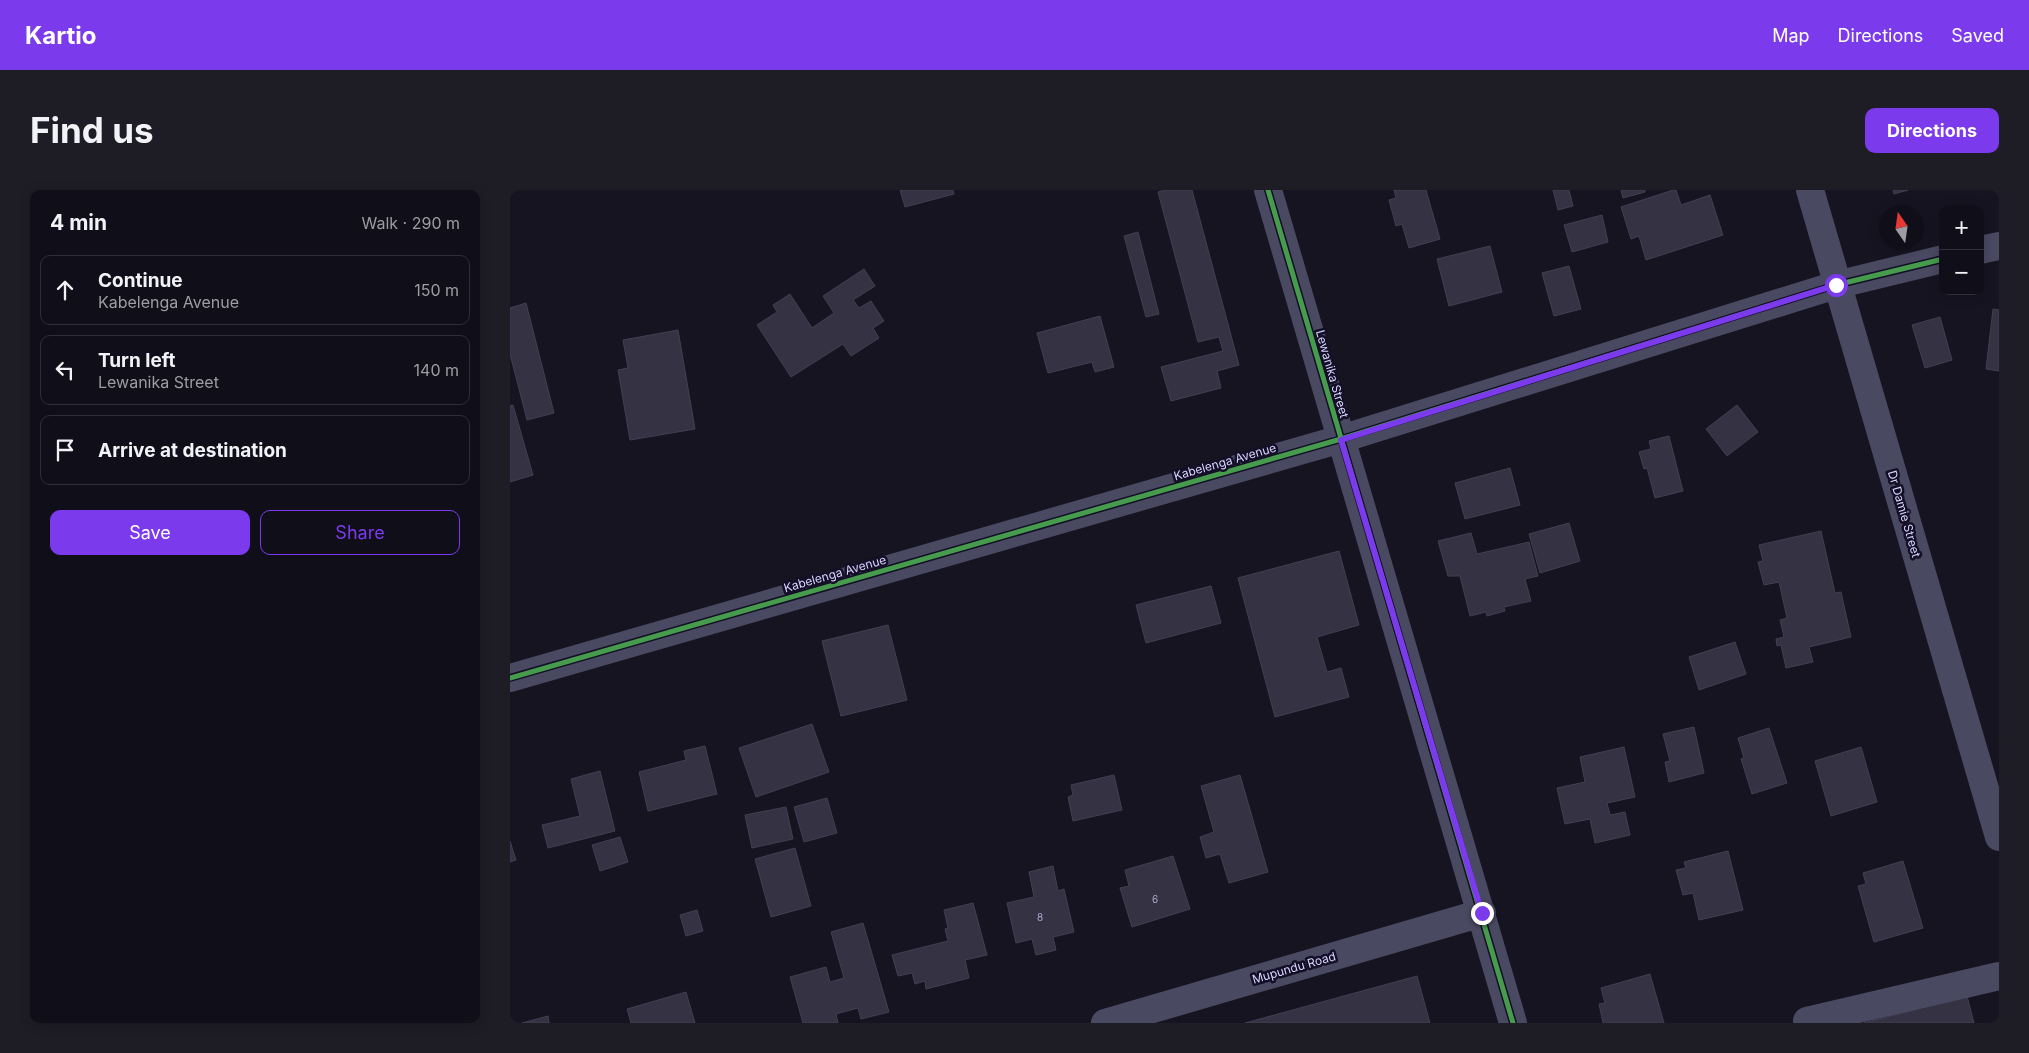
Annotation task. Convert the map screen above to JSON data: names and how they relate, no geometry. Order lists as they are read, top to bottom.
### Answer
{
  "streets": {
    "street": [
      "Lewanika Street",
      "Kabelenga Avenue",
      "Dr Damie Street",
      "Mupundu Road"
    ]
  },
  "crossings": [
    ["Lewanika Street", "Kabelenga Avenue"],
    ["Lewanika Street", "Mupundu Road"],
    ["Kabelenga Avenue", "Dr Damie Street"]
  ],
  "house_numbers": ["6", "8"],
  "north": "top",
  "page": {
    "header": "Kartio",
    "nav": ["Map", "Directions", "Saved"],
    "buttons": [
      "Directions",
      ["Save", "Share"]
    ],
    "title": "Find us",
    "heading": ["4 min", "Walk · 290 m"],
    "map_buttons": ["+", "−"],
    "list": [
      ["Continue", "Kabelenga Avenue", "150 m"],
      ["Turn left", "Lewanika Street", "140 m"],
      "Arrive at destination"
    ]
  }
}
